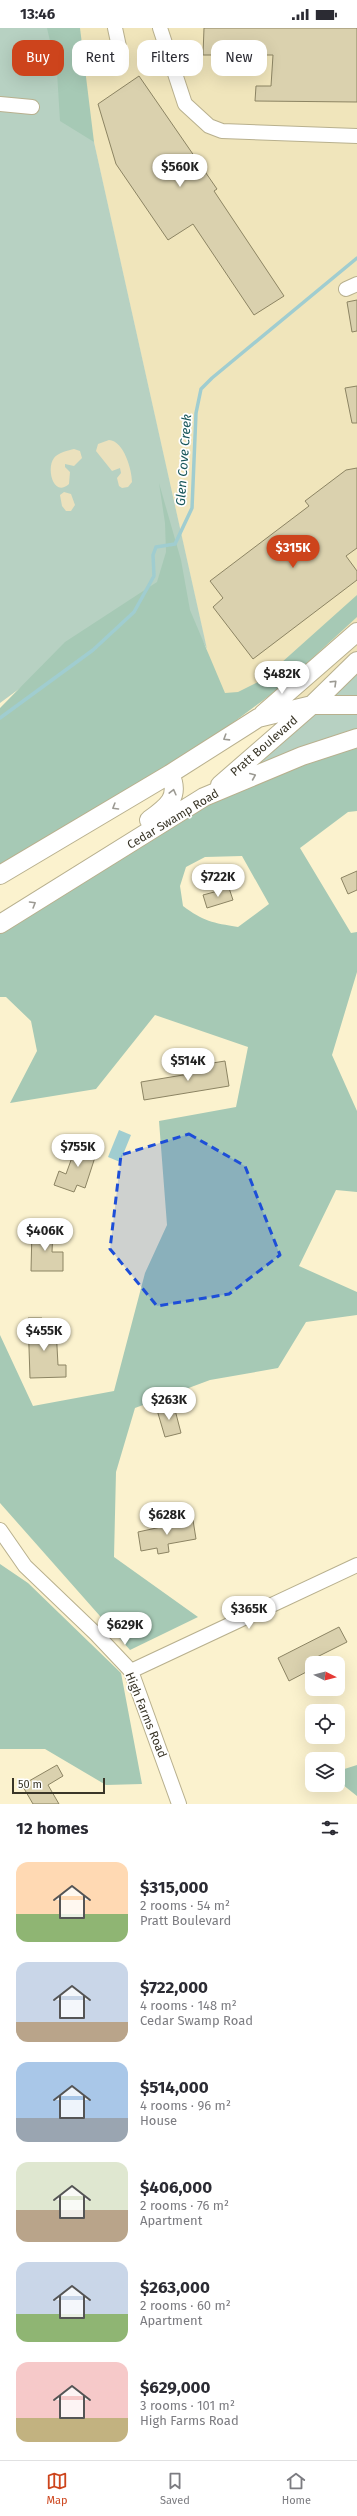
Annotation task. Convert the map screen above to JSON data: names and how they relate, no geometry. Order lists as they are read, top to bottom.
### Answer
{
  "streets": {
    "main road": ["Pratt Boulevard", "Cedar Swamp Road"],
    "street": ["High Farms Road"]
  },
  "crossings": [
    ["Pratt Boulevard", "Cedar Swamp Road"]
  ],
  "water": ["Glen Cove Creek"],
  "scale_bar": "50 m",
  "north": "right",
  "page": {
    "status": "13:46",
    "chip": [
      "Buy",
      "Rent",
      "Filters",
      "New"
    ],
    "price": [
      "$560K",
      "$315K",
      "$482K",
      "$722K",
      "$514K",
      "$755K",
      "$406K",
      "$455K",
      "$263K",
      "$628K",
      "$365K",
      "$629K"
    ],
    "scale": "50 m",
    "heading": "12 homes",
    "list": [
      {
        "name": "$315,000",
        "note": "2 rooms · 54 m² · Pratt Boulevard"
      },
      {
        "name": "$722,000",
        "note": "4 rooms · 148 m² · Cedar Swamp Road"
      },
      {
        "name": "$514,000",
        "note": "4 rooms · 96 m² · House"
      },
      {
        "name": "$406,000",
        "note": "2 rooms · 76 m² · Apartment"
      },
      {
        "name": "$263,000",
        "note": "2 rooms · 60 m² · Apartment"
      },
      {
        "name": "$629,000",
        "note": "3 rooms · 101 m² · High Farms Road"
      }
    ],
    "tabs": ["Map", "Saved", "Home"]
  }
}
